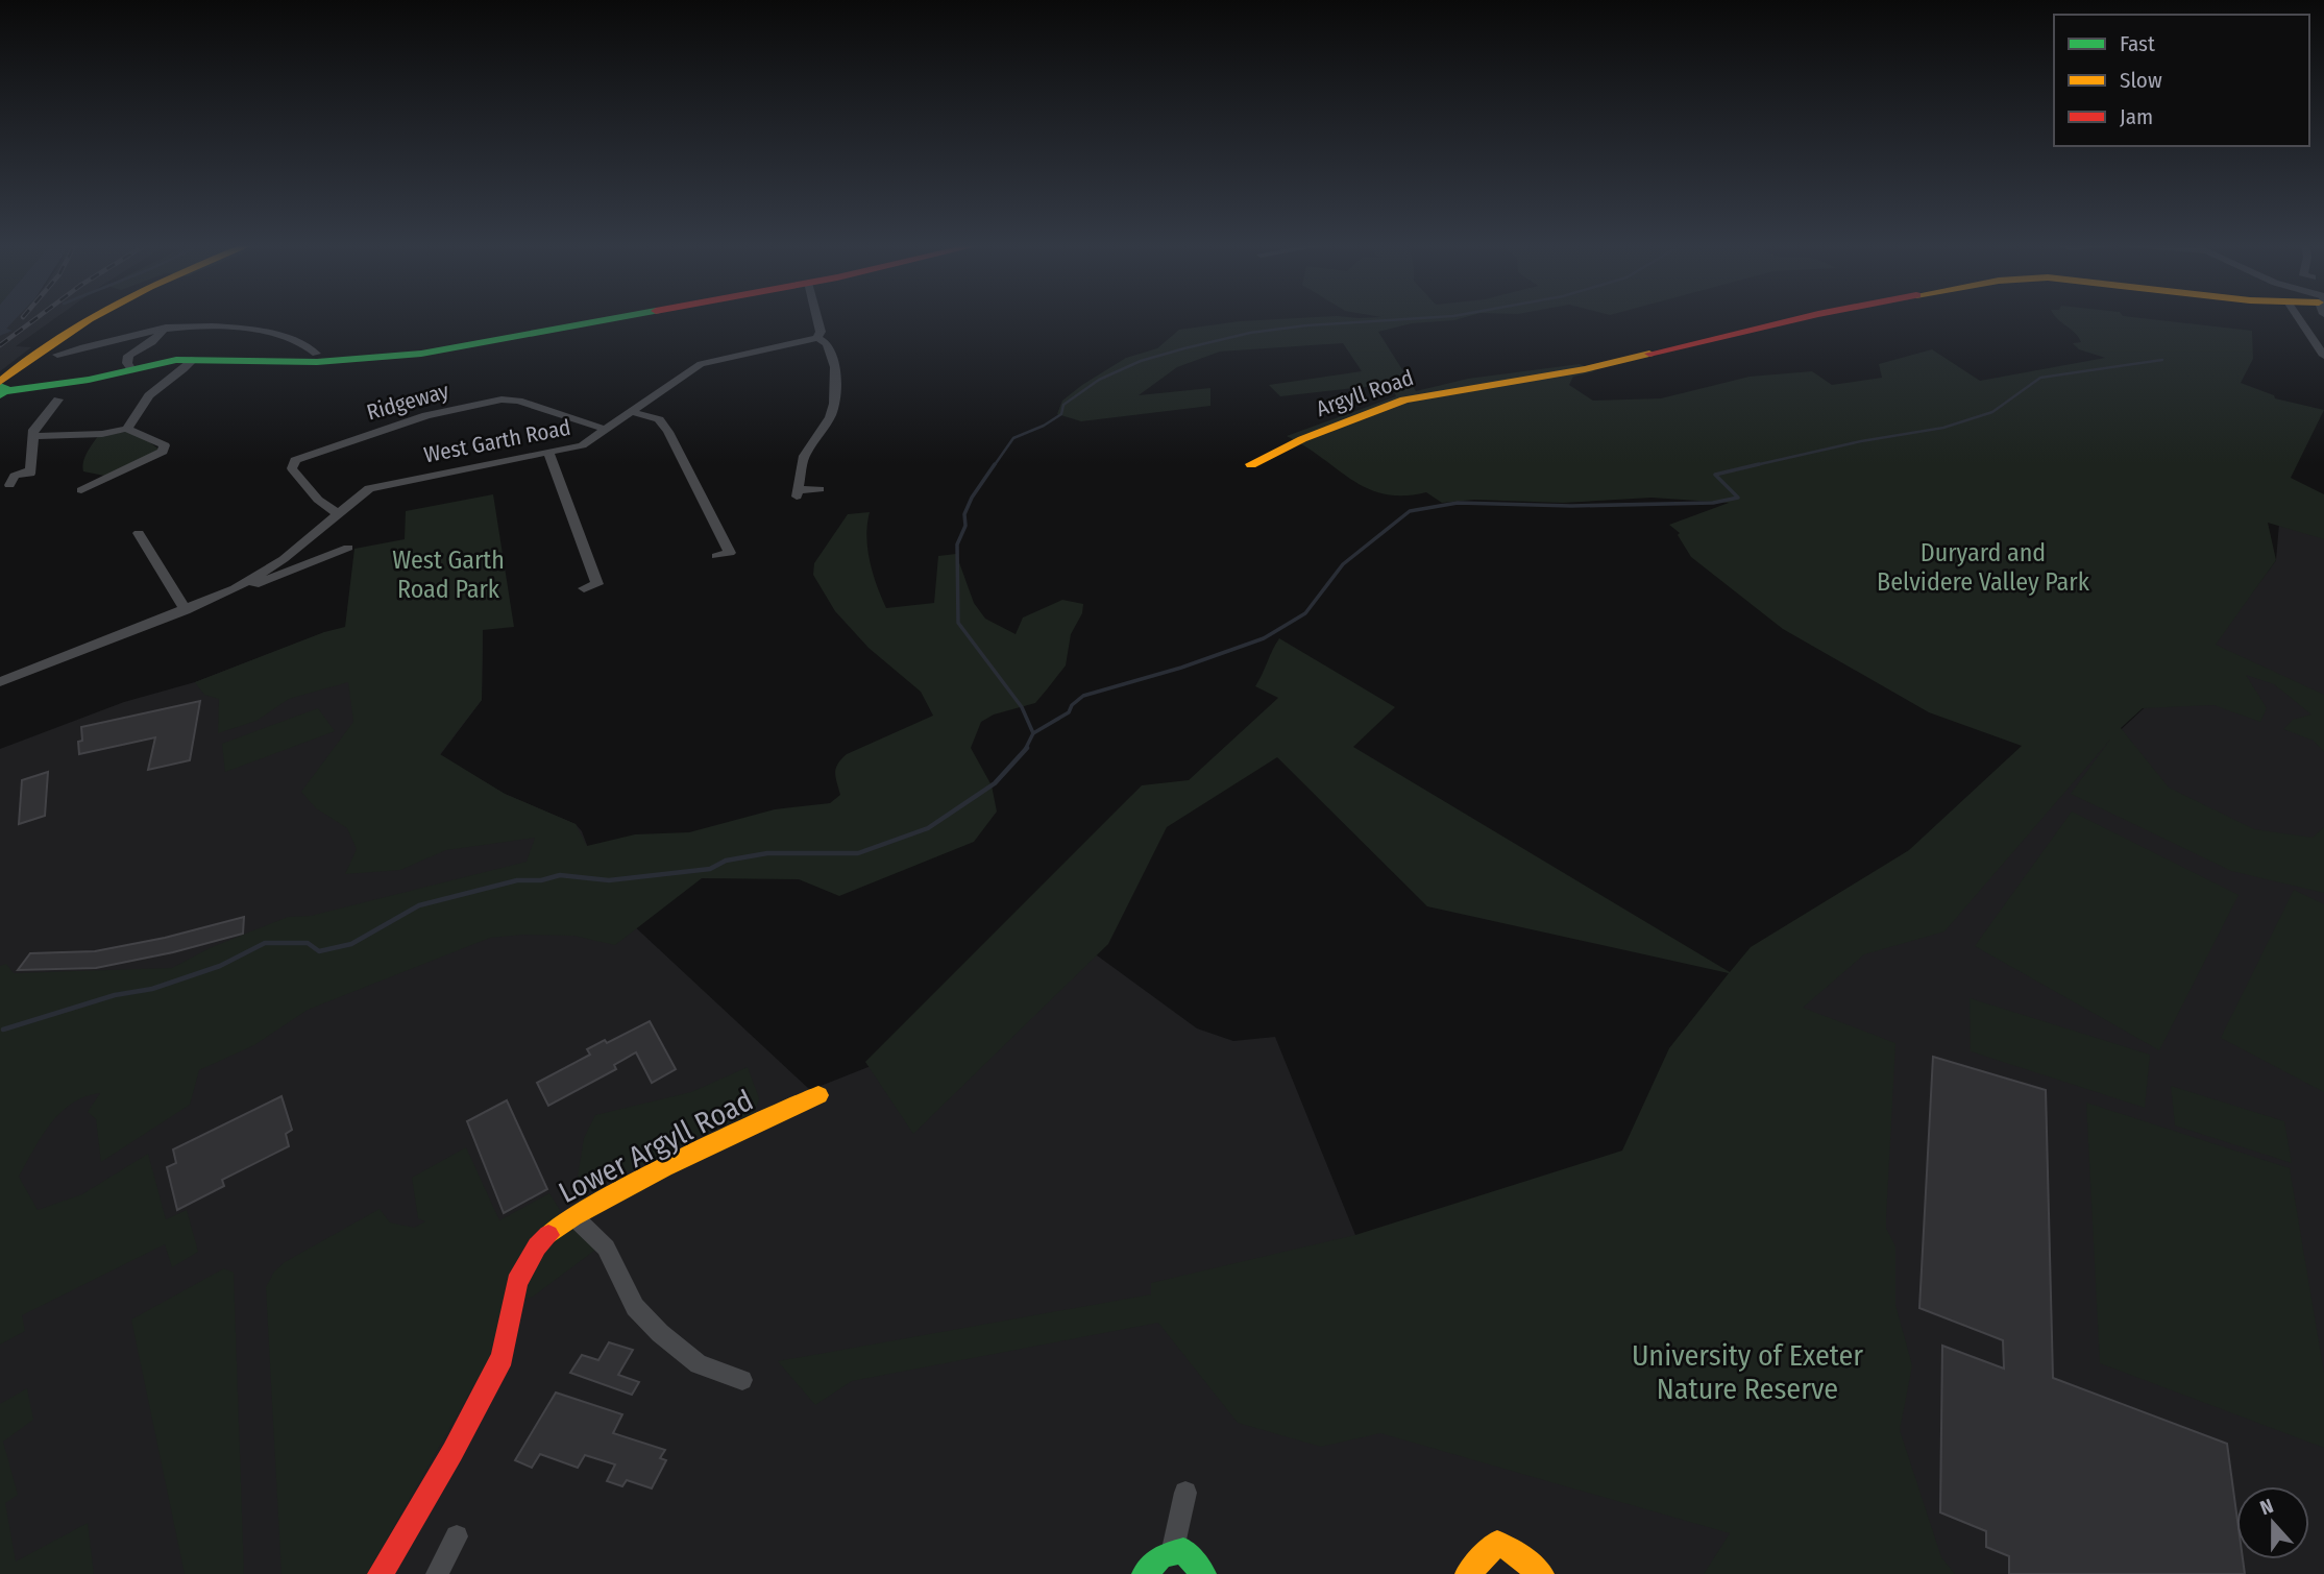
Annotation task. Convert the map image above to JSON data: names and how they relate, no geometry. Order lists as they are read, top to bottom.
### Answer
{
  "streets": {
    "street": [
      "Argyll Road",
      "Ridgeway",
      "West Garth Road",
      "Lower Argyll Road"
    ]
  },
  "crossings": [
    ["Ridgeway", "West Garth Road"]
  ],
  "parks": ["Duryard and Belvidere Valley Park", "West Garth Road Park", "University of Exeter Nature Reserve"],
  "legend": ["Fast", "Slow", "Jam"],
  "north": "top"
}
